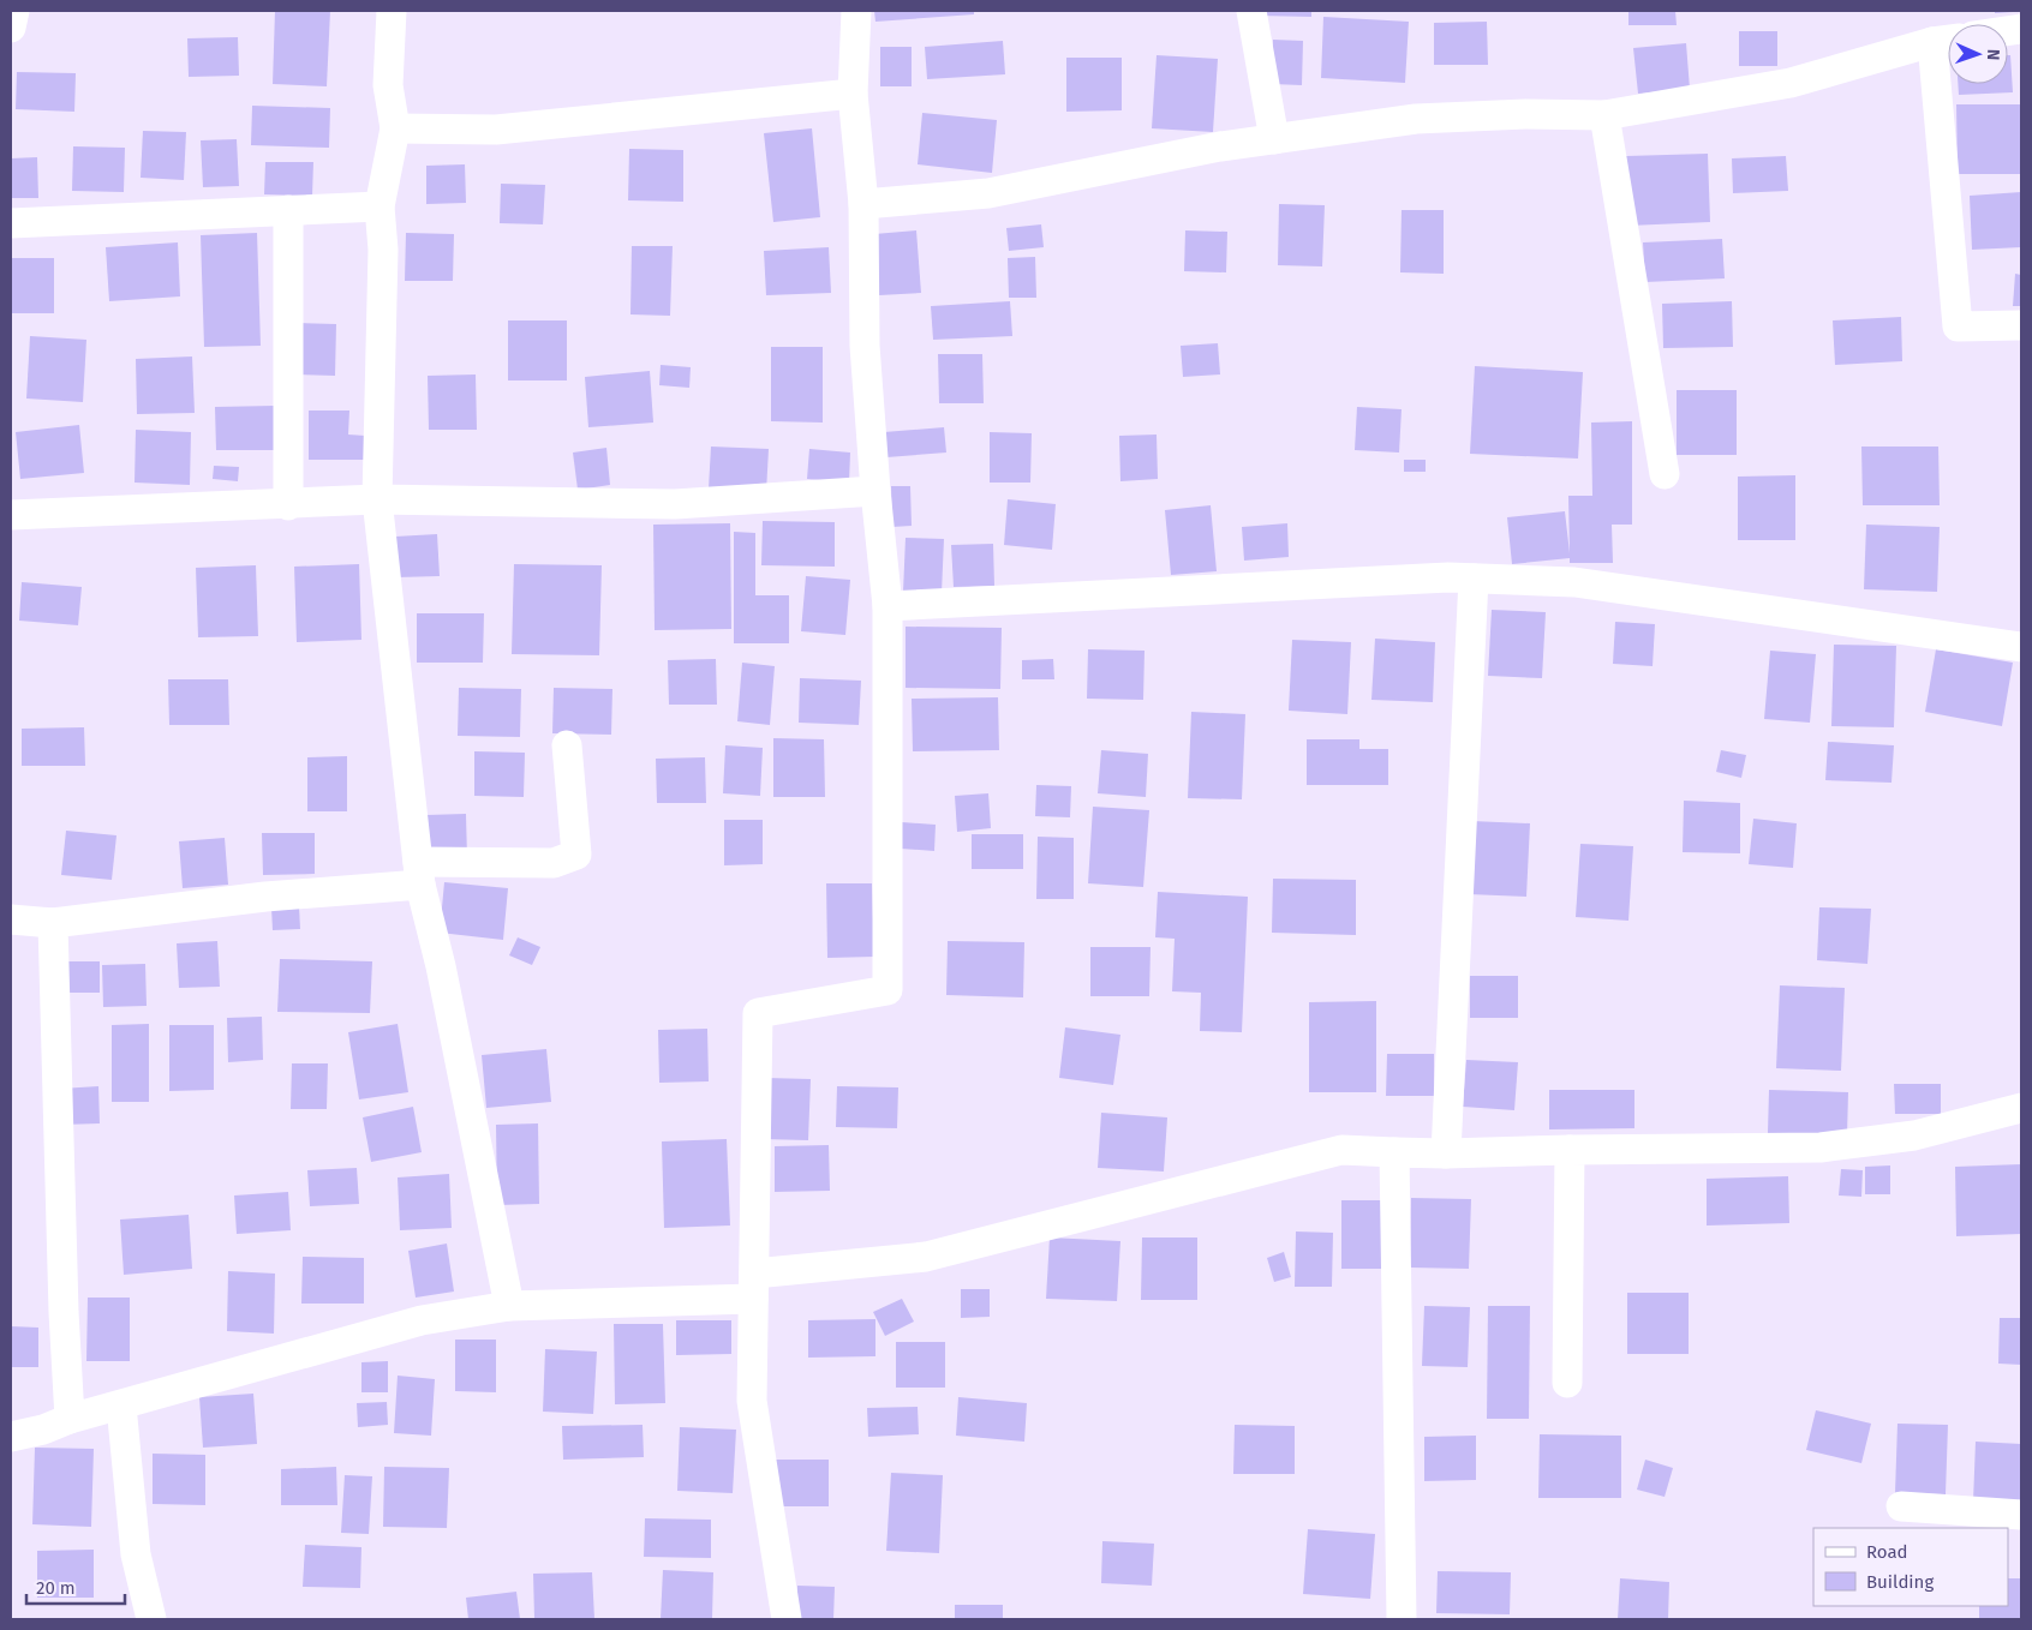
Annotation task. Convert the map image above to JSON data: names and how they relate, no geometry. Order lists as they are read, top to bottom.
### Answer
{
  "legend": ["Road", "Building"],
  "scale_bar": "20 m",
  "north": "right"
}
